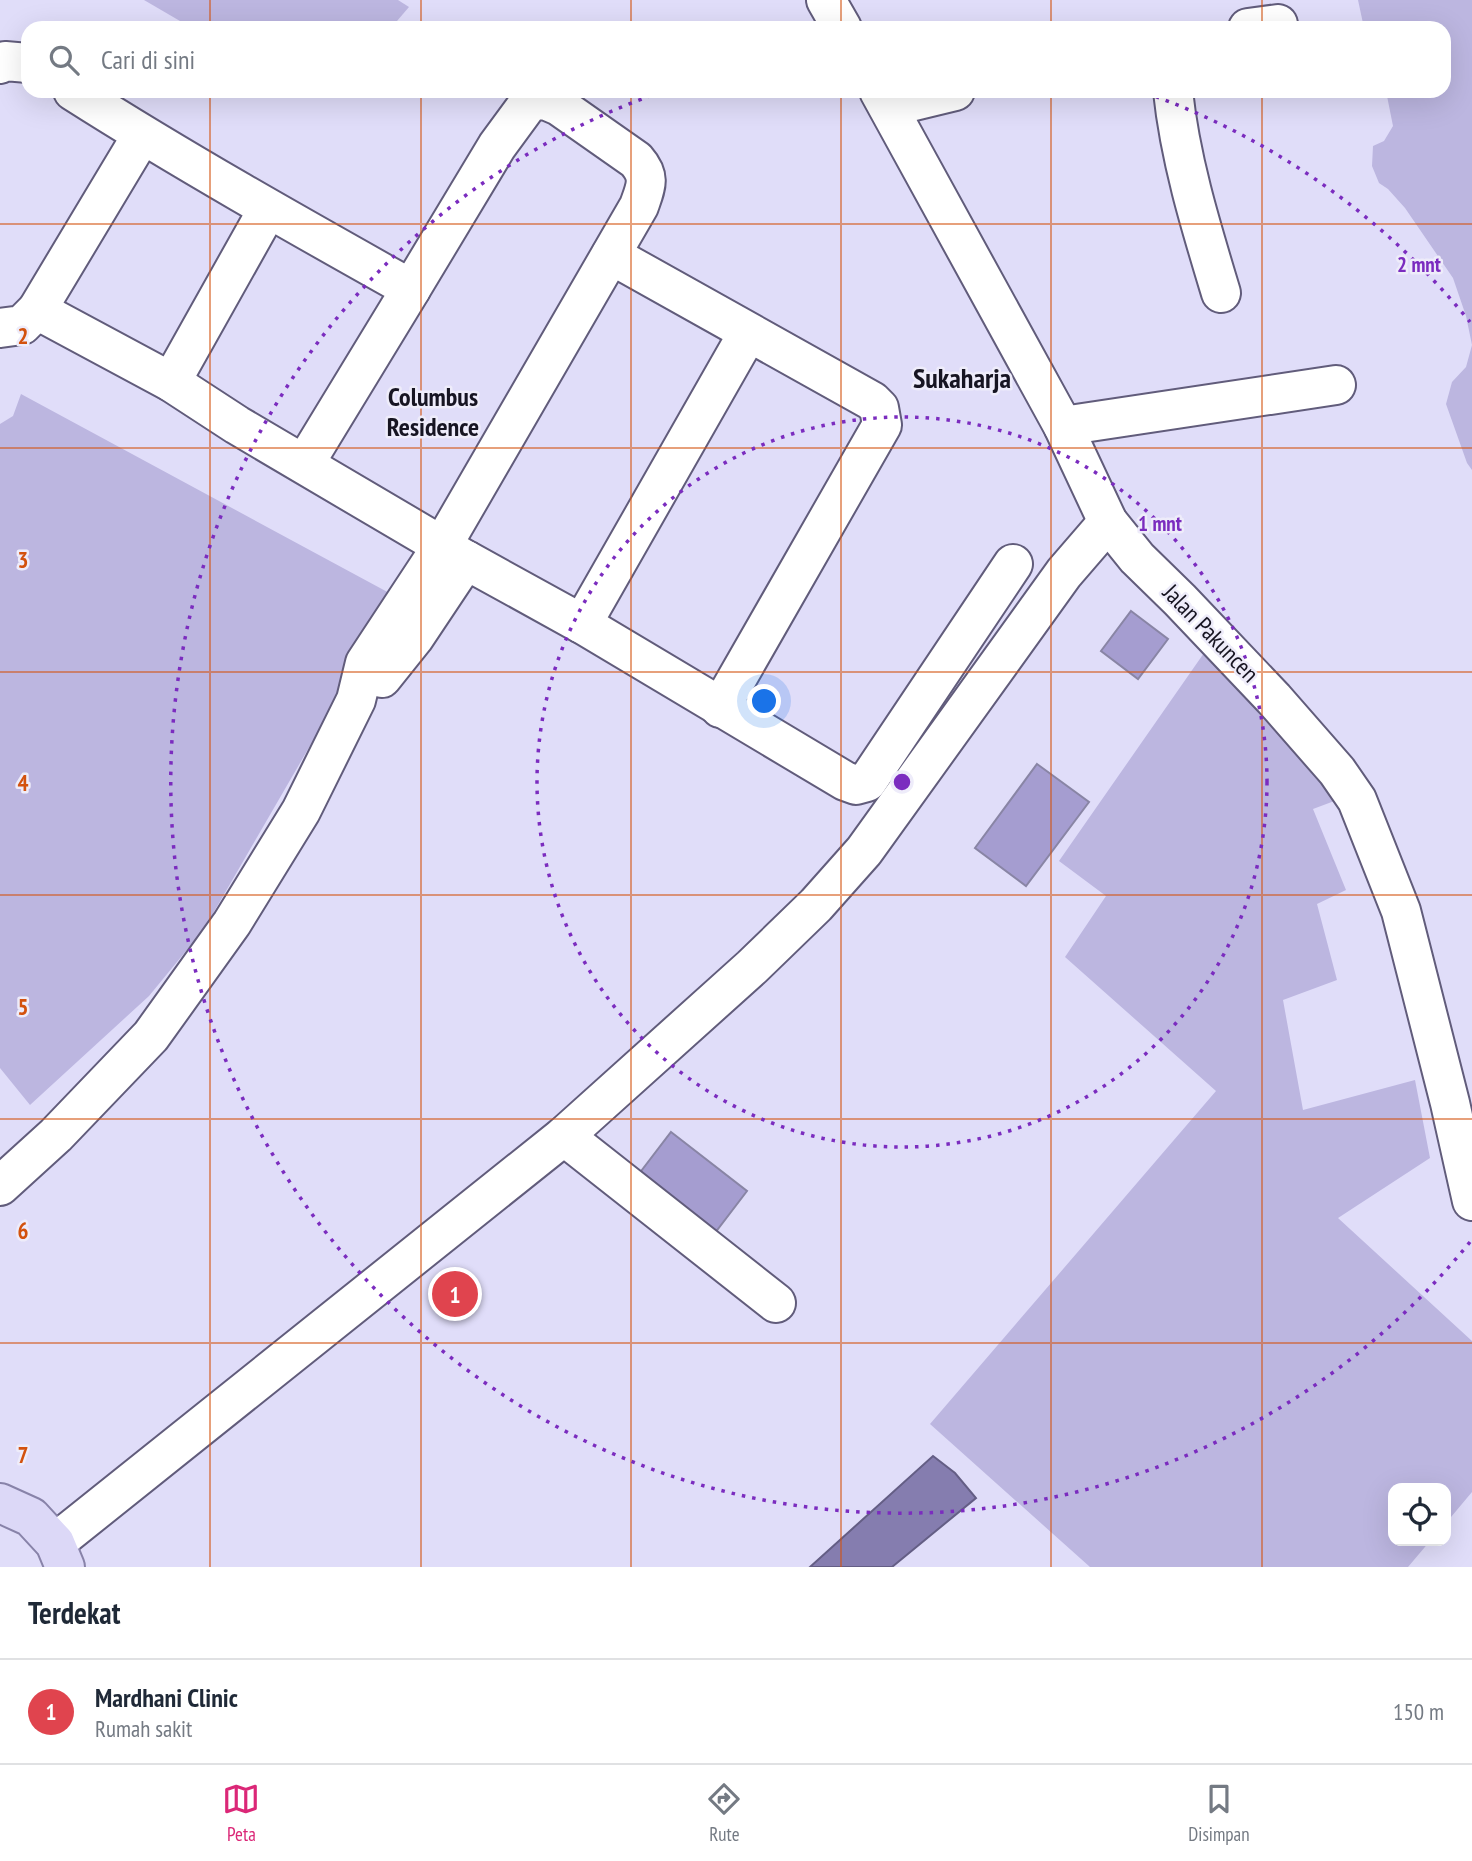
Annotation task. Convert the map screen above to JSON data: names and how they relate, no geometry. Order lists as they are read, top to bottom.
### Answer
{
  "streets": {
    "street": ["Jalan Pakuncen"]
  },
  "districts": ["Sukaharja", "Columbus Residence"],
  "page": {
    "search": "Cari di sini",
    "pins": "1",
    "heading": "Terdekat",
    "list": [
      {
        "mark": "1",
        "name": "Mardhani Clinic",
        "note": "Rumah sakit",
        "value": "150 m"
      }
    ],
    "nav": ["Peta", "Rute", "Disimpan"]
  },
  "grid": {
    "rows": [
      "2",
      "3",
      "4",
      "5",
      "6",
      "7"
    ]
  },
  "rings": ["2 mnt", "1 mnt"]
}
